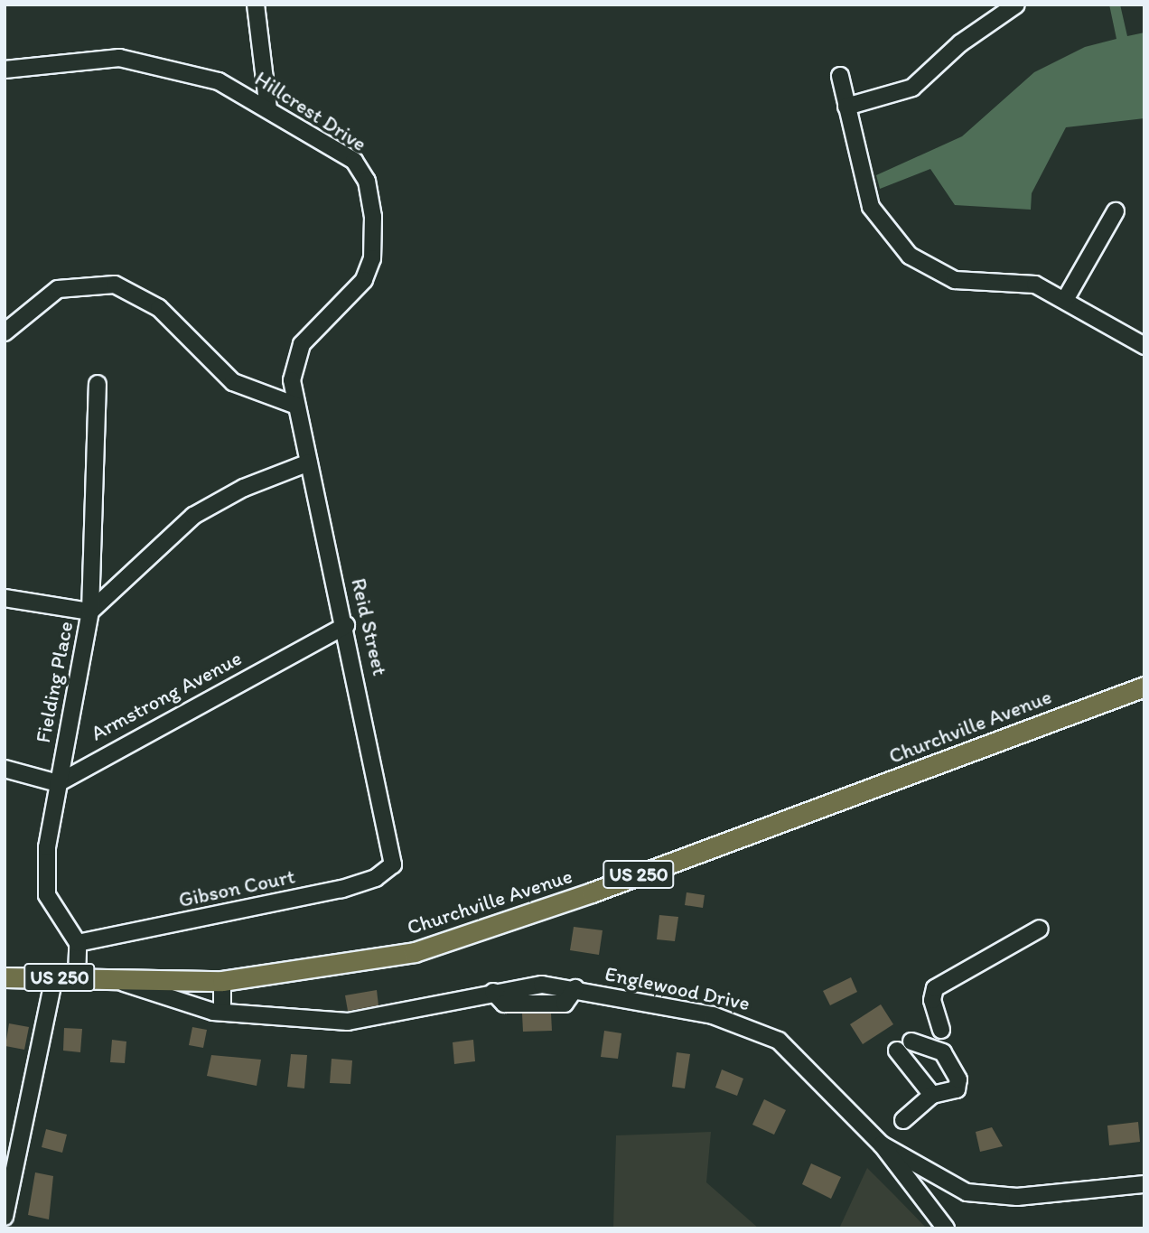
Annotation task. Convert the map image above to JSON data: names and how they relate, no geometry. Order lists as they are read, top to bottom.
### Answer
{
  "streets": {
    "main road": ["Churchville Avenue", "US 250"],
    "street": [
      "Hillcrest Drive",
      "Reid Street",
      "Fielding Place",
      "Armstrong Avenue",
      "Gibson Court",
      "Englewood Drive"
    ]
  },
  "crossings": [
    ["Hillcrest Drive", "Reid Street"],
    ["Reid Street", "Armstrong Avenue"],
    ["Reid Street", "Gibson Court"],
    ["Fielding Place", "Armstrong Avenue"],
    ["Fielding Place", "Gibson Court"],
    ["Churchville Avenue", "Englewood Drive"]
  ]
}
